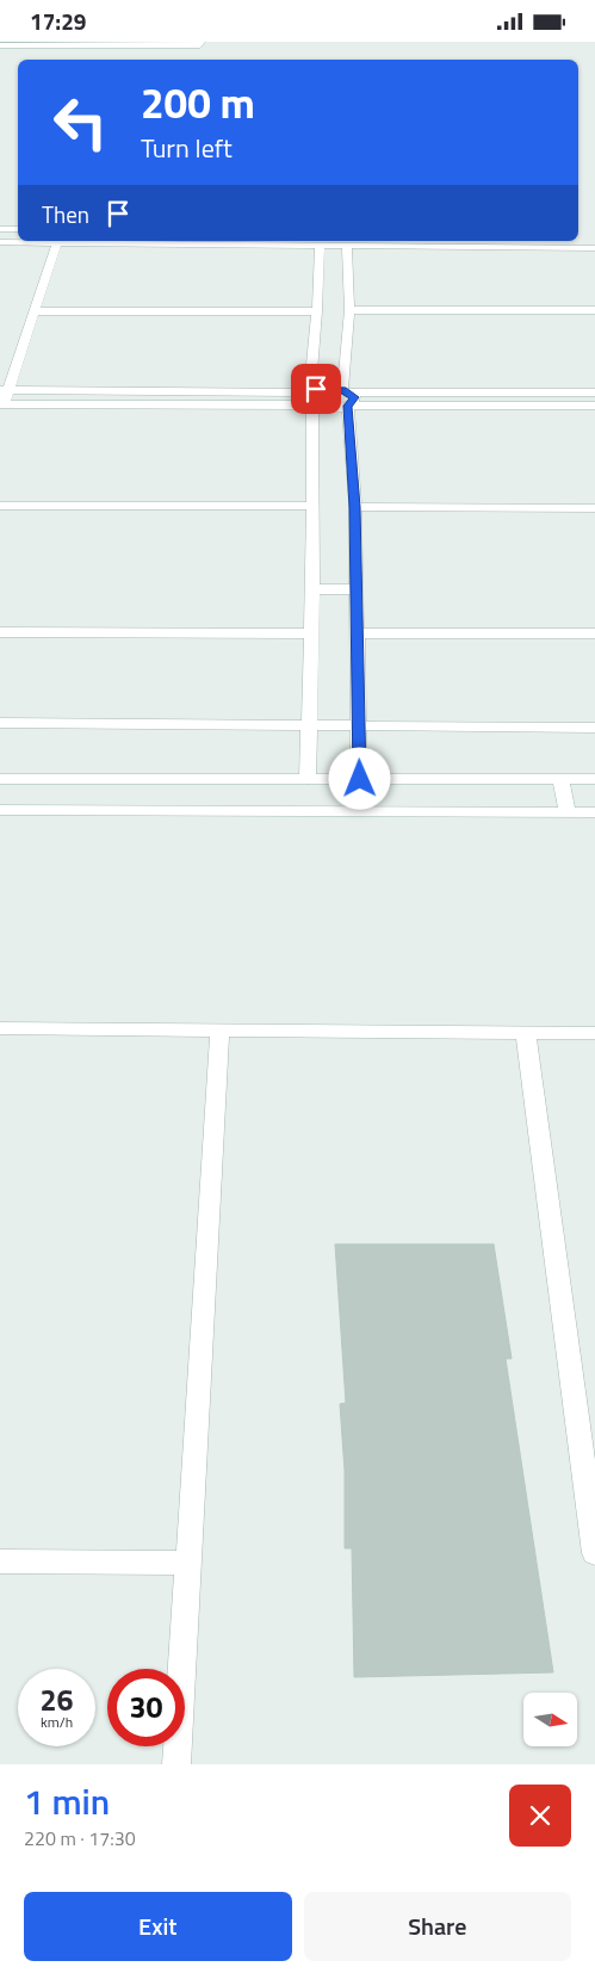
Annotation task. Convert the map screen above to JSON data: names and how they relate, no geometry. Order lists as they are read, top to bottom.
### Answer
{
  "north": "right",
  "page": {
    "status": "17:29",
    "turn": ["200 m", "Turn left"],
    "then": "Then",
    "speed": "26 km/h",
    "limit": "30",
    "heading": ["1 min", "220 m · 17:30"],
    "buttons": ["Exit", "Share"]
  }
}
